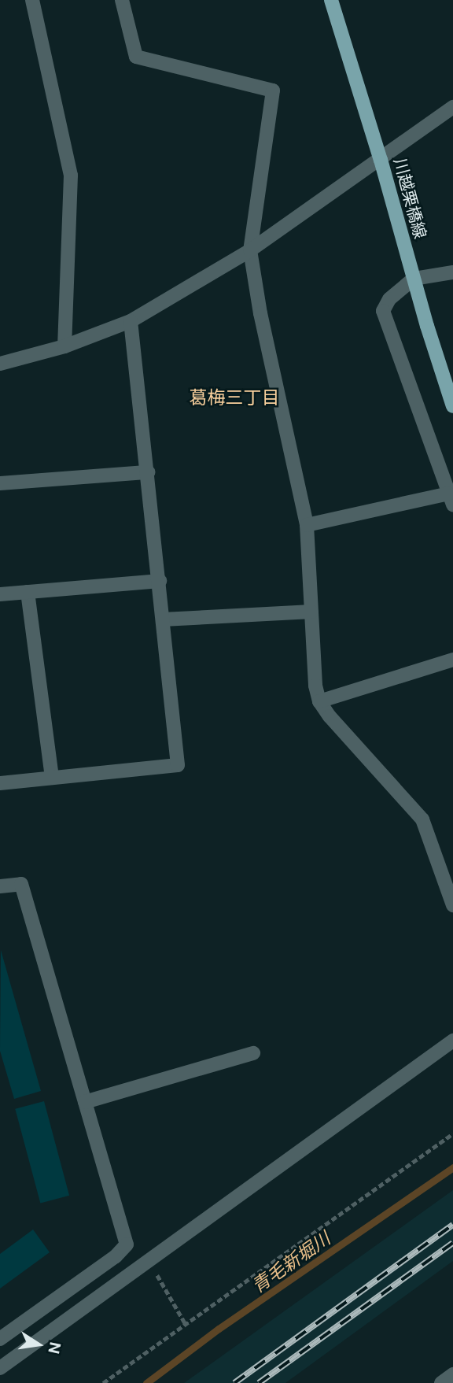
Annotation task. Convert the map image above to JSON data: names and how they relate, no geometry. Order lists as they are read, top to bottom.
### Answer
{
  "streets": {
    "main road": ["川越栗橋線"]
  },
  "districts": ["葛梅三丁目"],
  "water": ["青毛新堀川"],
  "north": "right"
}
